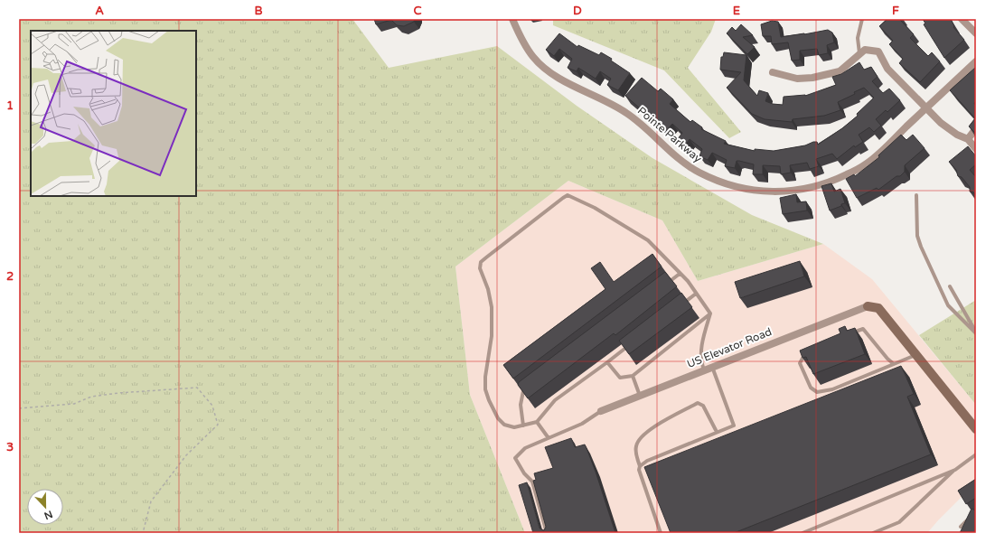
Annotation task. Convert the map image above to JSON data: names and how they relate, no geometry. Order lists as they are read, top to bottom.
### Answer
{
  "streets": {
    "street": ["Pointe Parkway", "US Elevator Road"]
  },
  "north": "bottom",
  "grid": {
    "columns": [
      "A",
      "B",
      "C",
      "D",
      "E",
      "F"
    ],
    "rows": ["1", "2", "3"]
  }
}
